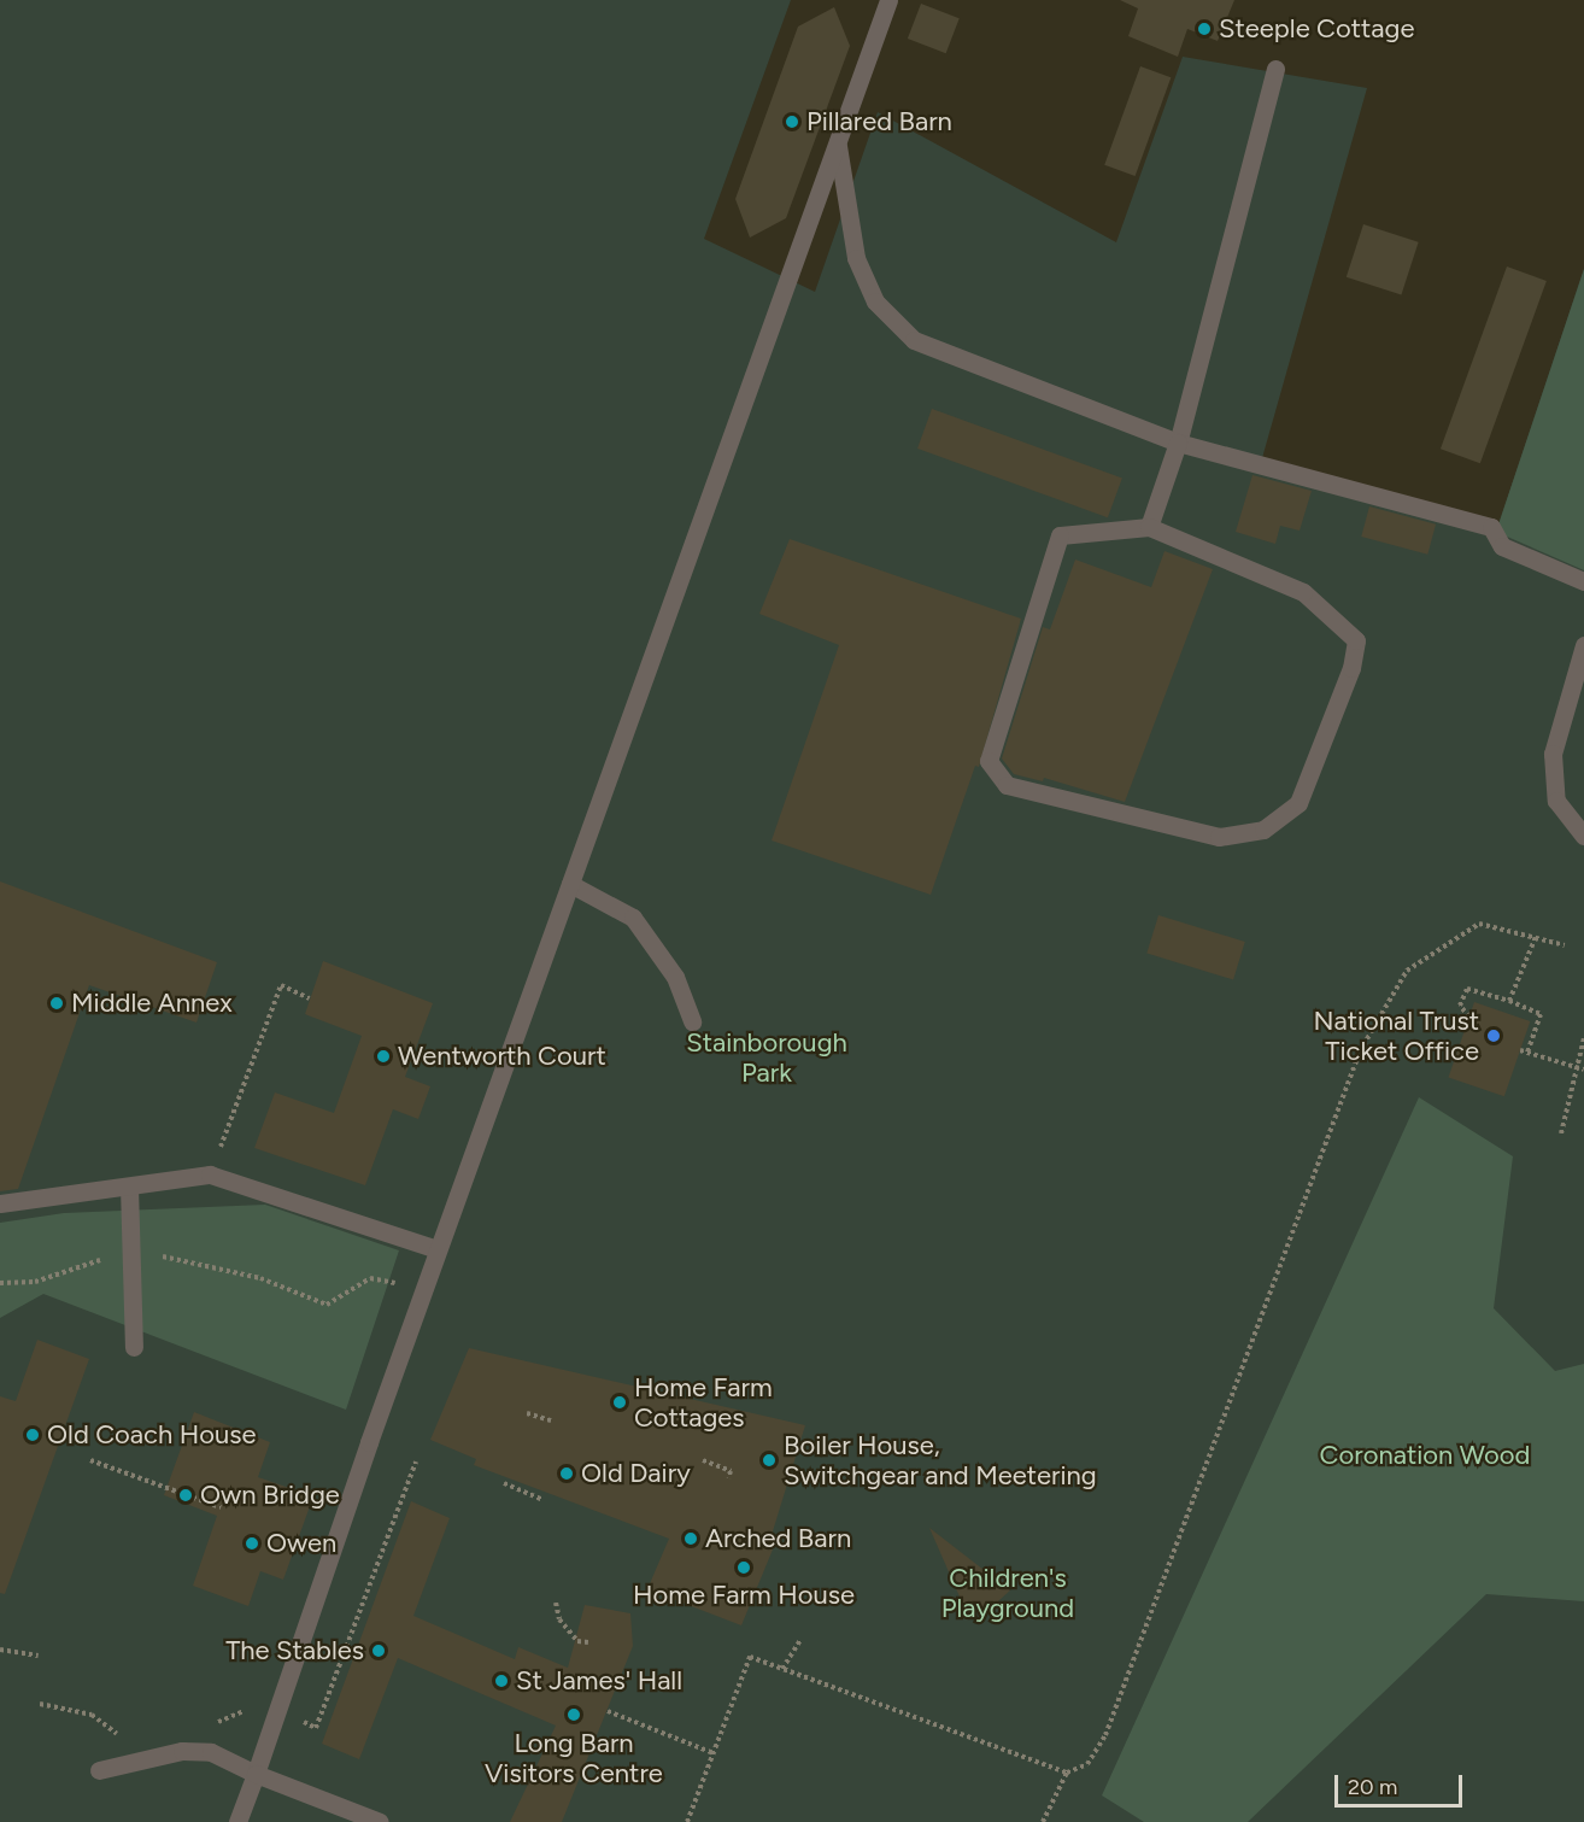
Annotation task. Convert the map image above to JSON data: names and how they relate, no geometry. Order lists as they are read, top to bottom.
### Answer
{
  "parks": ["Stainborough Park", "Coronation Wood", "Children's Playground"],
  "places": [
    "Steeple Cottage",
    "Pillared Barn",
    "Middle Annex",
    "National Trust Ticket Office",
    "Wentworth Court",
    "Home Farm Cottages",
    "Old Coach House",
    "Boiler House, Switchgear and Meetering",
    "Old Dairy",
    "Own Bridge",
    "Arched Barn",
    "Owen",
    "Home Farm House",
    "The Stables",
    "St James' Hall",
    "Long Barn Visitors Centre"
  ],
  "scale_bar": "20 m"
}
